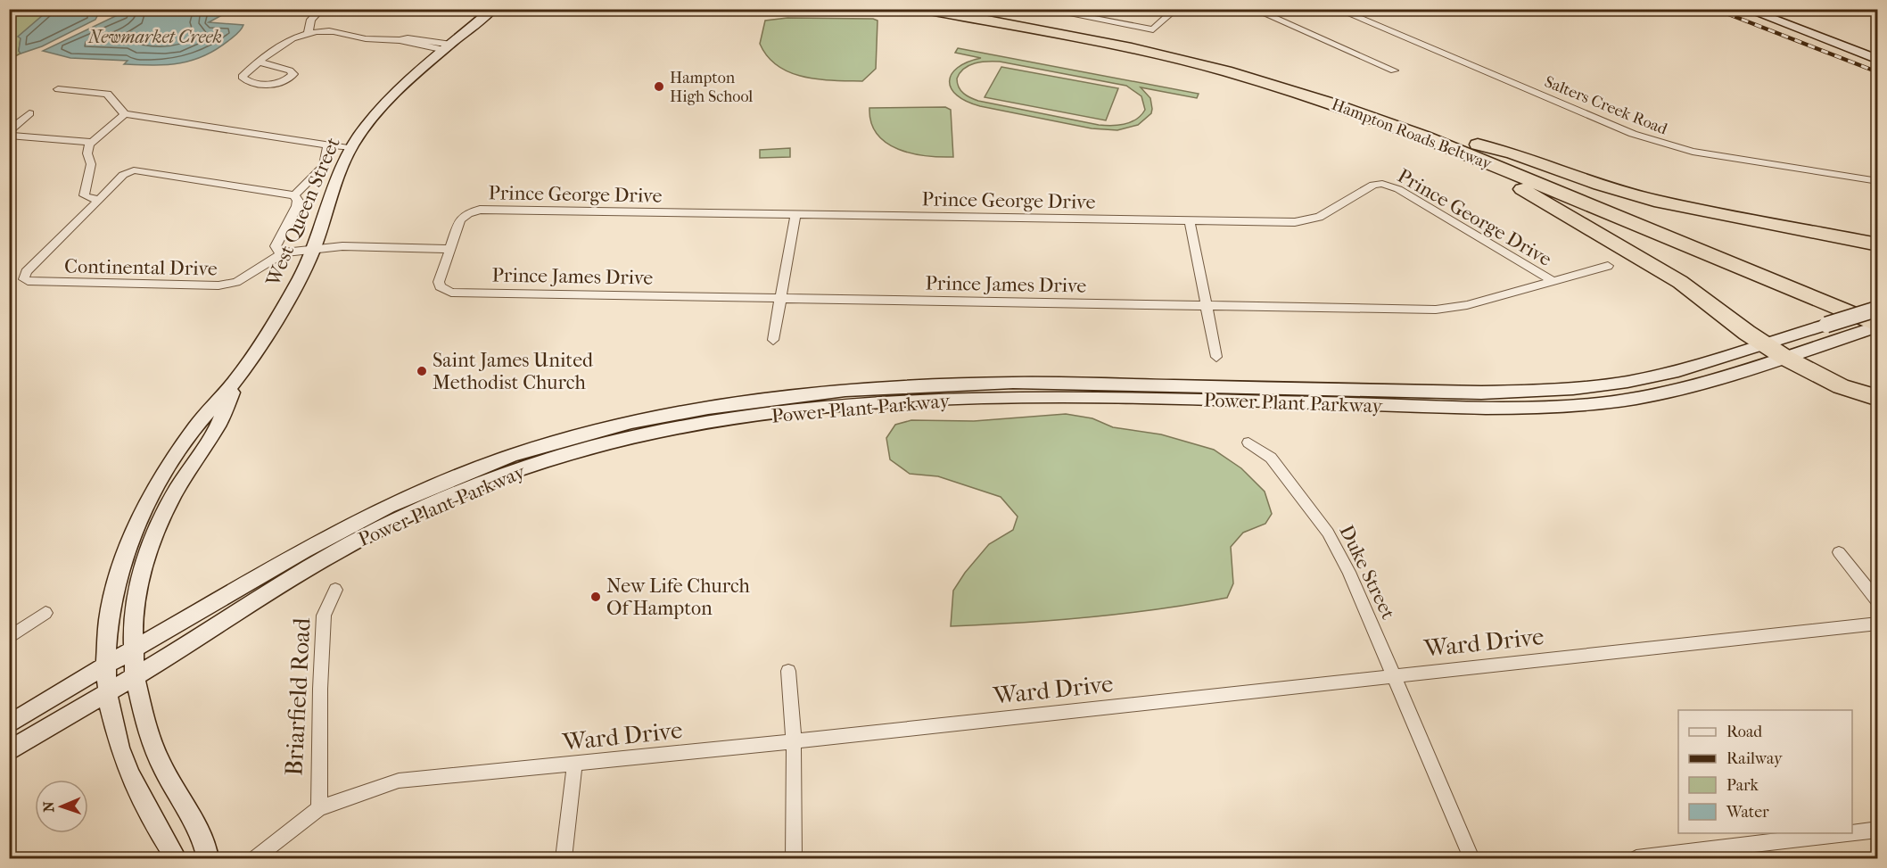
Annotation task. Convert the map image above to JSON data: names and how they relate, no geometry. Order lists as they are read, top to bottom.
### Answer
{
  "streets": {
    "highway": ["Hampton Roads Beltway"],
    "main road": ["West Queen Street", "Power Plant Parkway"],
    "street": [
      "Salters Creek Road",
      "Prince George Drive",
      "Continental Drive",
      "Prince James Drive",
      "Duke Street",
      "Ward Drive",
      "Briarfield Road"
    ]
  },
  "crossings": [
    ["Hampton Roads Beltway", "Power Plant Parkway"],
    ["Prince George Drive", "Continental Drive"],
    ["Prince George Drive", "Prince James Drive"],
    ["West Queen Street", "Continental Drive"],
    ["West Queen Street", "Power Plant Parkway"],
    ["Continental Drive", "Prince James Drive"],
    ["Duke Street", "Ward Drive"],
    ["Ward Drive", "Briarfield Road"]
  ],
  "water": ["Newmarket Creek"],
  "places": ["Hampton High School", "Saint James United Methodist Church", "New Life Church Of Hampton"],
  "legend": [
    "Road",
    "Railway",
    "Park",
    "Water"
  ],
  "north": "left"
}
